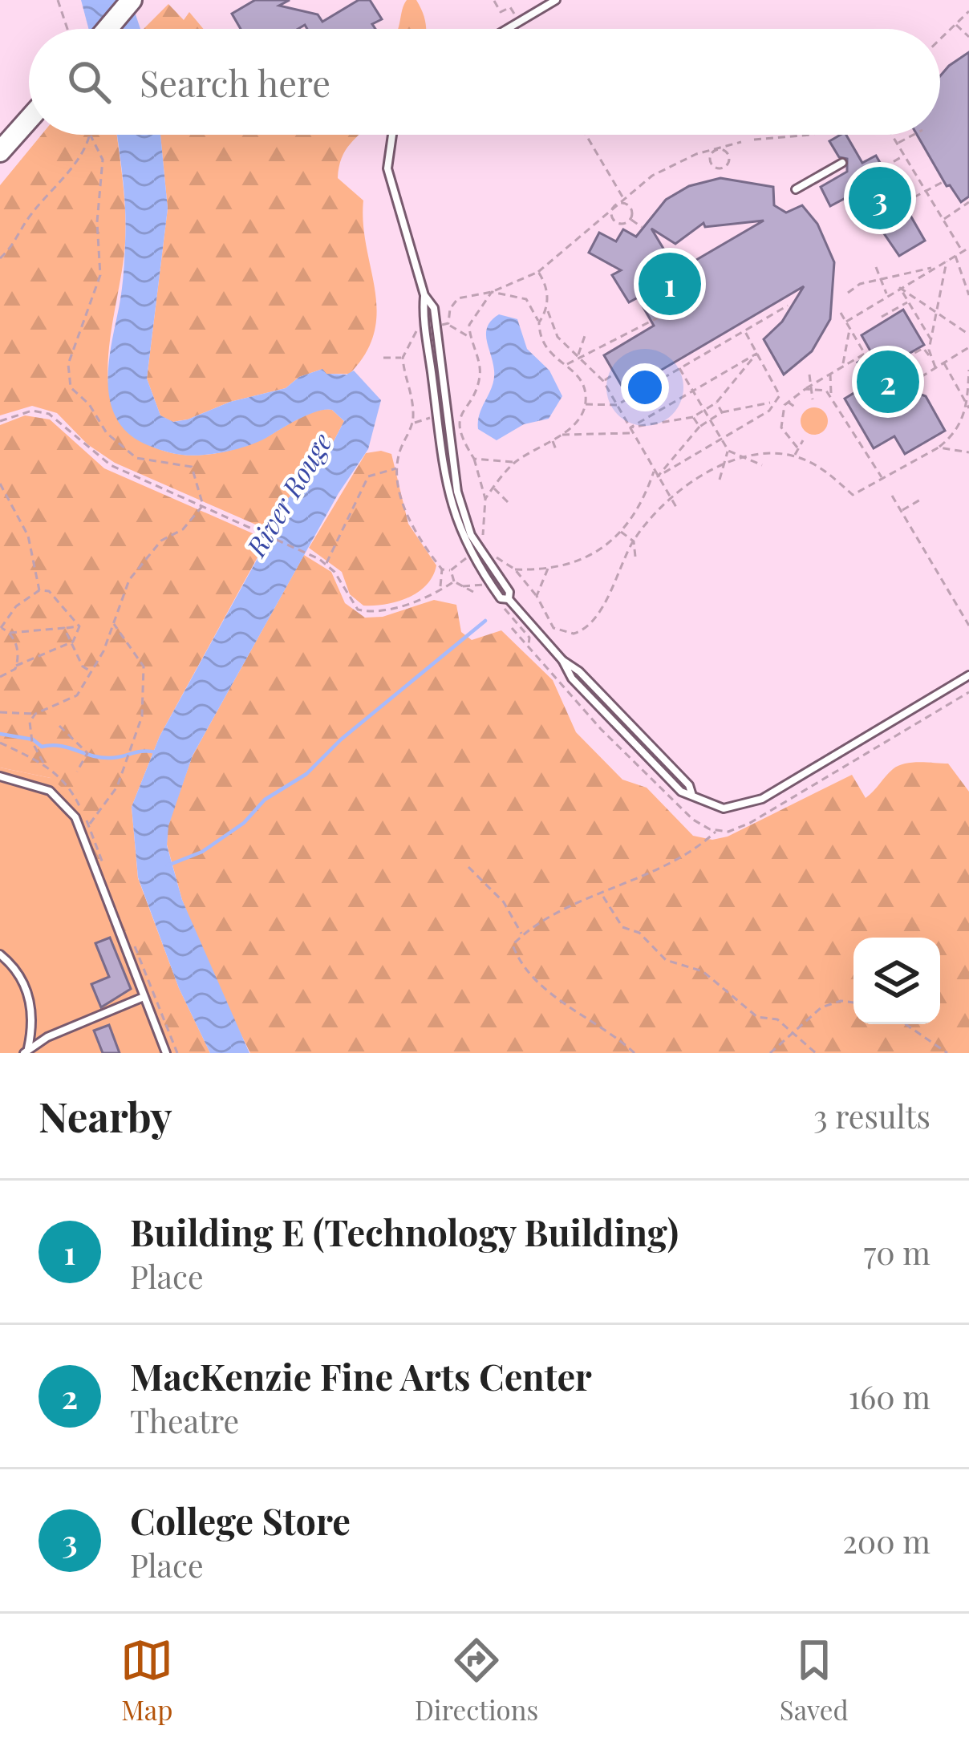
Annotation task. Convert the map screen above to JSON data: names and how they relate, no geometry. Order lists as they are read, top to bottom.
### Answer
{
  "water": ["River Rouge"],
  "page": {
    "search": "Search here",
    "pins": ["3", "1", "2"],
    "heading": ["Nearby", "3 results"],
    "list": [
      {
        "mark": "1",
        "name": "Building E (Technology Building)",
        "note": "Place",
        "value": "70 m"
      },
      {
        "mark": "2",
        "name": "MacKenzie Fine Arts Center",
        "note": "Theatre",
        "value": "160 m"
      },
      {
        "mark": "3",
        "name": "College Store",
        "note": "Place",
        "value": "200 m"
      }
    ],
    "nav": ["Map", "Directions", "Saved"]
  }
}
